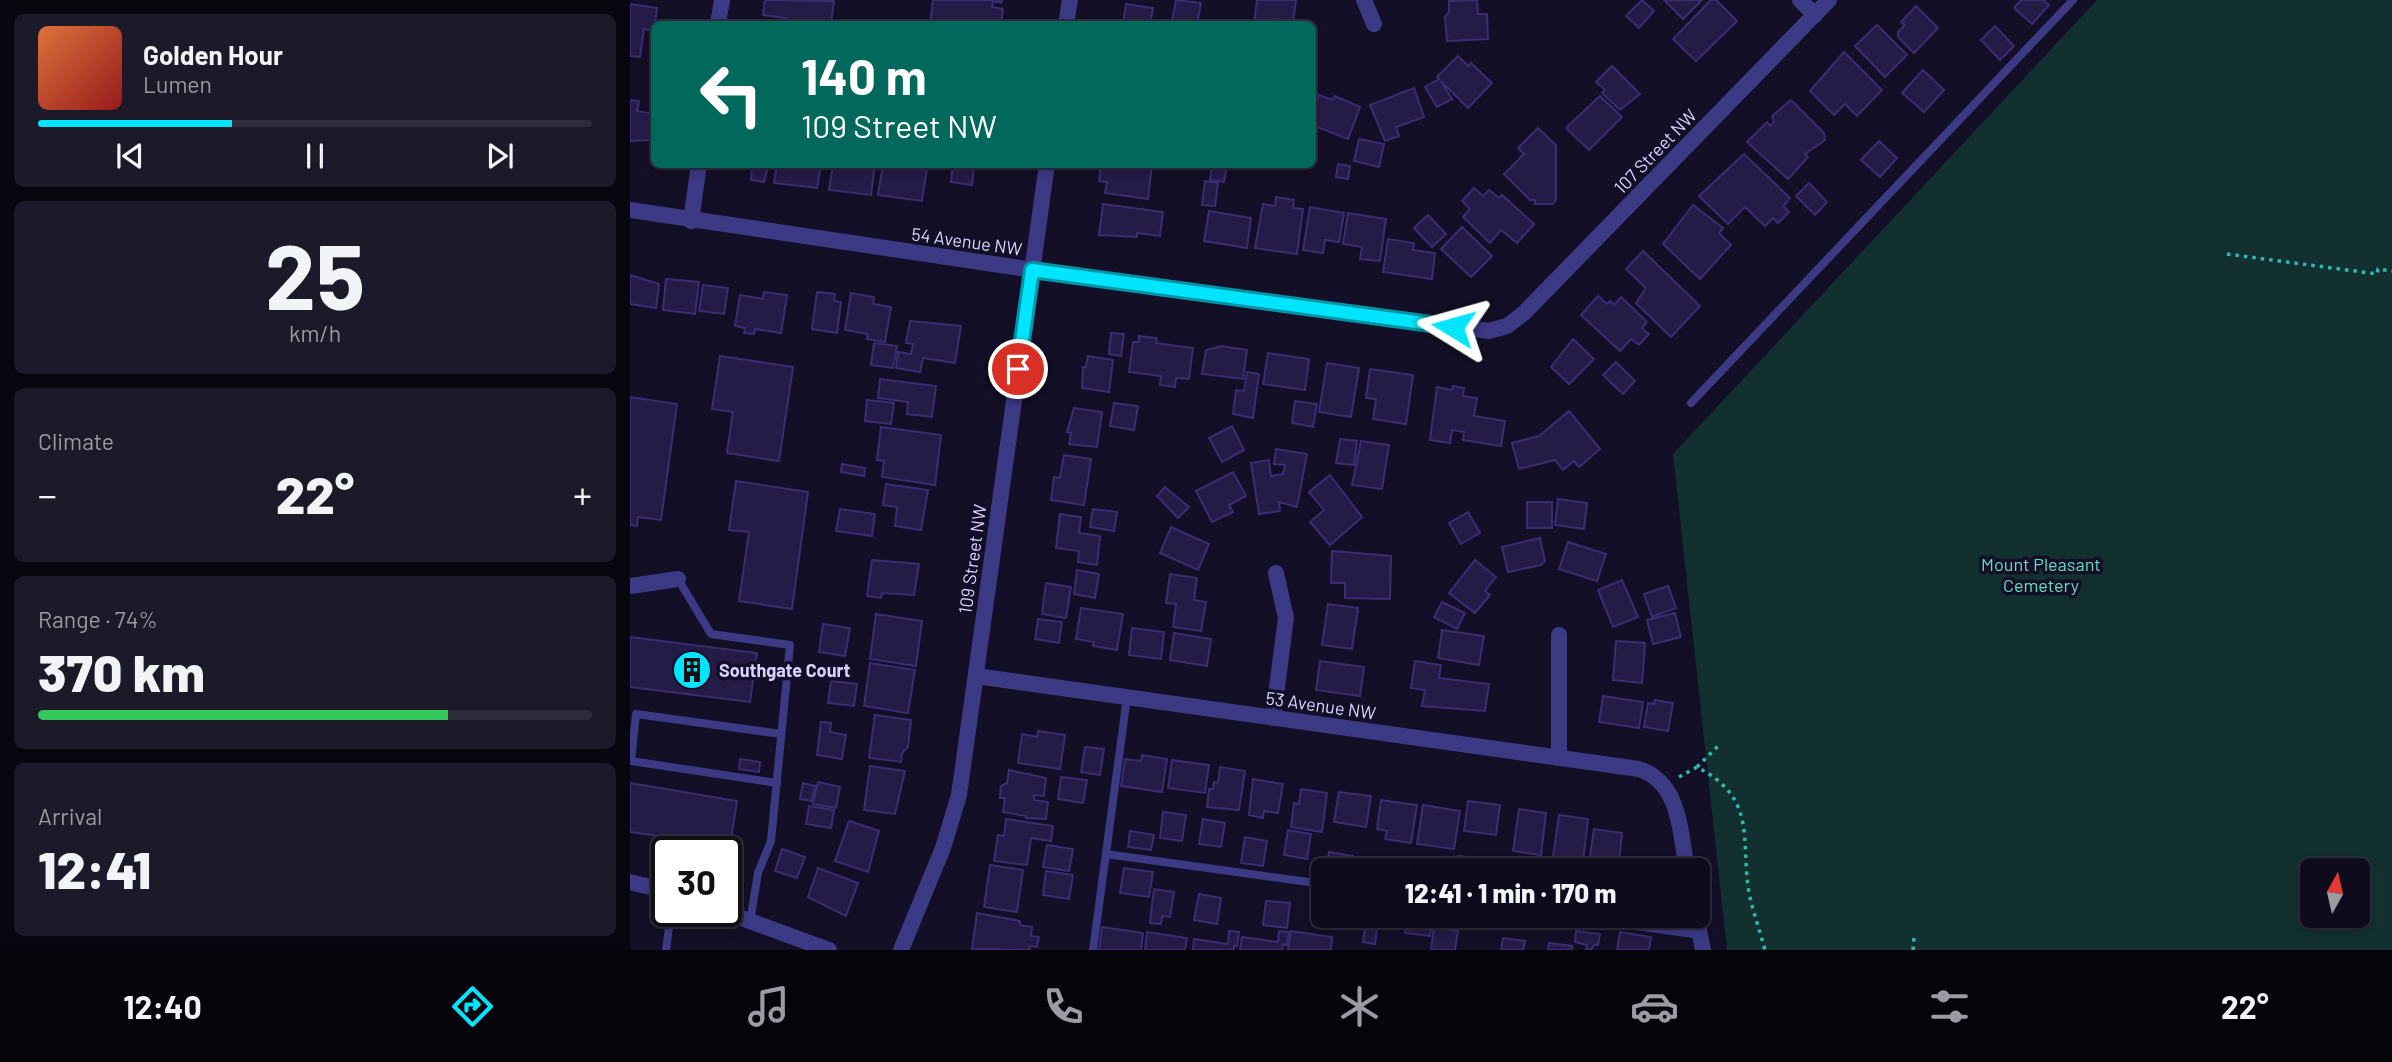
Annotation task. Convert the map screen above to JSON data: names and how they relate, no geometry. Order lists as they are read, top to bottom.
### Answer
{
  "streets": {
    "street": [
      "107 Street NW",
      "54 Avenue NW",
      "109 Street NW",
      "53 Avenue NW"
    ]
  },
  "crossings": [
    ["107 Street NW", "54 Avenue NW"],
    ["54 Avenue NW", "109 Street NW"],
    ["109 Street NW", "53 Avenue NW"]
  ],
  "parks": ["Mount Pleasant Cemetery"],
  "places": {
    "building": ["Southgate Court"]
  },
  "north": "top",
  "page": {
    "turn": ["140 m", "109 Street NW"],
    "song": ["Golden Hour", "Lumen"],
    "tile": [
      ["25", "km/h"],
      "Climate",
      ["Range · 74%", "370 km"],
      ["Arrival", "12:41"]
    ],
    "heat": ["−", "22°", "+"],
    "limit": "30",
    "trip": "12:41 · 1 min · 170 m",
    "tabs": ["12:40", "22°"]
  }
}
